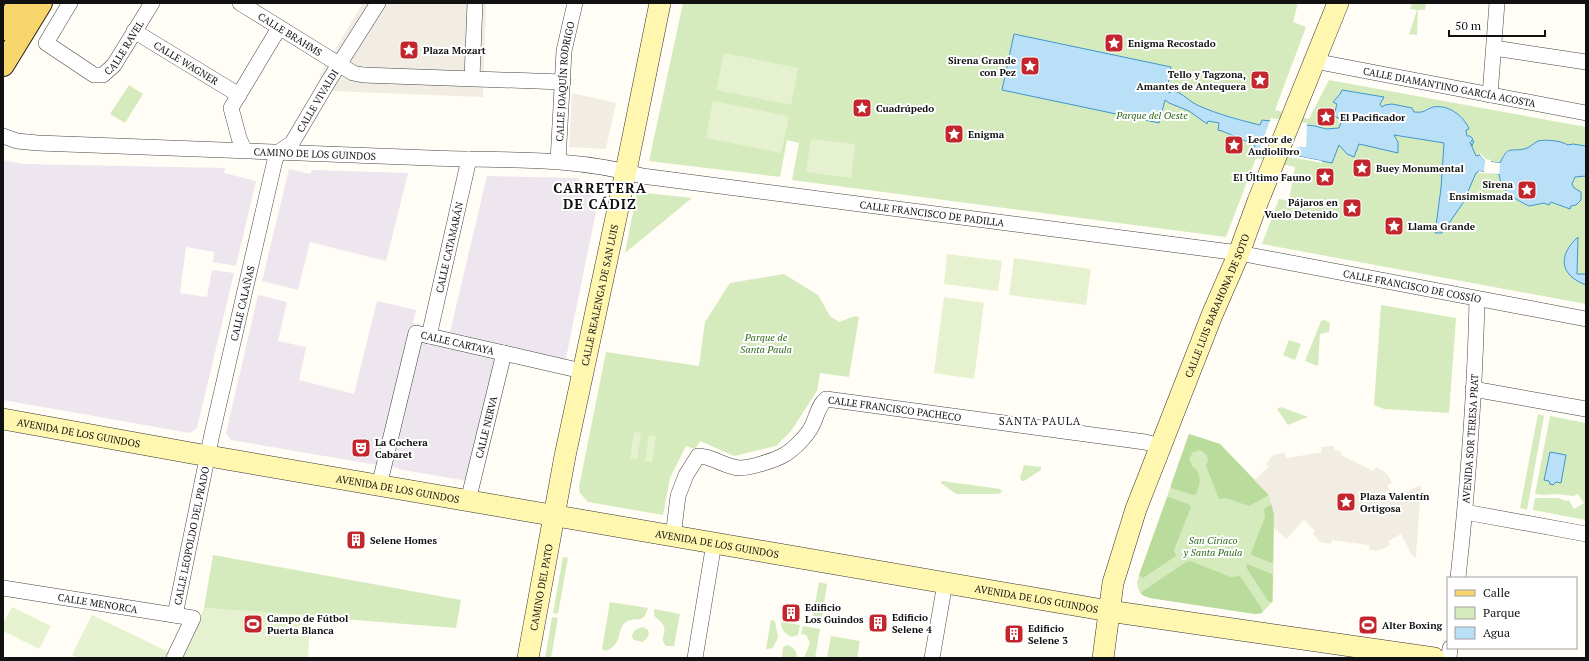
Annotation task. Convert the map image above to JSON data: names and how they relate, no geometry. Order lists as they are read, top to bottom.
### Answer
{
  "streets": {
    "main road": [
      "CALLE REALENGA DE SAN LUIS",
      "CALLE LUIS BARAHONA DE SOTO",
      "AVENIDA DE LOS GUINDOS",
      "CAMINO DEL PATO"
    ],
    "street": [
      "CALLE BRAHMS",
      "CALLE RAVEL",
      "CALLE WAGNER",
      "CALLE JOAQUÍN RODRIGO",
      "CALLE DIAMANTINO GARCÍA ACOSTA",
      "CALLE VIVALDI",
      "CAMINO DE LOS GUINDOS",
      "CALLE FRANCISCO DE PADILLA",
      "CALLE CATAMARÁN",
      "CALLE FRANCISCO DE COSSÍO",
      "CALLE CALAÑAS",
      "CALLE CARTAYA",
      "CALLE FRANCISCO PACHECO",
      "CALLE NERVA",
      "AVENIDA SOR TERESA PRAT",
      "CALLE LEOPOLDO DEL PRADO",
      "CALLE MENORCA"
    ]
  },
  "crossings": [
    ["CALLE BRAHMS", "CALLE VIVALDI"],
    ["CALLE RAVEL", "CALLE WAGNER"],
    ["CALLE JOAQUÍN RODRIGO", "CAMINO DE LOS GUINDOS"],
    ["CALLE DIAMANTINO GARCÍA ACOSTA", "CALLE LUIS BARAHONA DE SOTO"],
    ["CALLE VIVALDI", "CAMINO DE LOS GUINDOS"],
    ["CALLE VIVALDI", "CALLE CALAÑAS"],
    ["CAMINO DE LOS GUINDOS", "CALLE FRANCISCO DE PADILLA"],
    ["CAMINO DE LOS GUINDOS", "CALLE CATAMARÁN"],
    ["CAMINO DE LOS GUINDOS", "CALLE REALENGA DE SAN LUIS"],
    ["CAMINO DE LOS GUINDOS", "CALLE CALAÑAS"],
    ["CALLE FRANCISCO DE PADILLA", "CALLE FRANCISCO DE COSSÍO"],
    ["CALLE FRANCISCO DE PADILLA", "CALLE REALENGA DE SAN LUIS"],
    ["CALLE FRANCISCO DE PADILLA", "CALLE LUIS BARAHONA DE SOTO"],
    ["CALLE CATAMARÁN", "CALLE CARTAYA"],
    ["CALLE FRANCISCO DE COSSÍO", "CALLE LUIS BARAHONA DE SOTO"],
    ["CALLE FRANCISCO DE COSSÍO", "AVENIDA SOR TERESA PRAT"],
    ["CALLE REALENGA DE SAN LUIS", "CALLE CARTAYA"],
    ["CALLE REALENGA DE SAN LUIS", "AVENIDA DE LOS GUINDOS"],
    ["CALLE REALENGA DE SAN LUIS", "CAMINO DEL PATO"],
    ["CALLE CALAÑAS", "AVENIDA DE LOS GUINDOS"],
    ["CALLE CALAÑAS", "CALLE LEOPOLDO DEL PRADO"],
    ["CALLE LUIS BARAHONA DE SOTO", "CALLE FRANCISCO PACHECO"],
    ["CALLE LUIS BARAHONA DE SOTO", "AVENIDA DE LOS GUINDOS"],
    ["CALLE CARTAYA", "CALLE NERVA"],
    ["CALLE CARTAYA", "AVENIDA DE LOS GUINDOS"],
    ["CALLE FRANCISCO PACHECO", "AVENIDA DE LOS GUINDOS"],
    ["CALLE NERVA", "AVENIDA DE LOS GUINDOS"],
    ["AVENIDA DE LOS GUINDOS", "CALLE LEOPOLDO DEL PRADO"],
    ["AVENIDA DE LOS GUINDOS", "CAMINO DEL PATO"],
    ["CALLE LEOPOLDO DEL PRADO", "CALLE MENORCA"]
  ],
  "districts": ["CARRETERA DE CÁDIZ", "SANTA PAULA"],
  "parks": ["Parque del Oeste", "Parque de Santa Paula", "San Ciriaco y Santa Paula"],
  "places": {
    "place": [
      "Enigma Recostado",
      "Plaza Mozart",
      "Sirena Grande con Pez",
      "Tello y Tagzona, Amantes de Antequera",
      "Cuadrúpedo",
      "El Pacificador",
      "Enigma",
      "Lector de Audiolibro",
      "Buey Monumental",
      "El Último Fauno",
      "Sirena Ensimismada",
      "Pájaros en Vuelo Detenido",
      "Llama Grande",
      "Plaza Valentín Ortigosa"
    ],
    "theatre": ["La Cochera Cabaret"],
    "building": [
      "Selene Homes",
      "Edificio Los Guindos",
      "Edificio Selene 4",
      "Edificio Selene 3"
    ],
    "sports": ["Campo de Fútbol Puerta Blanca", "Alter Boxing"]
  },
  "legend": ["Calle", "Parque", "Agua"],
  "scale_bar": "50 m"
}
